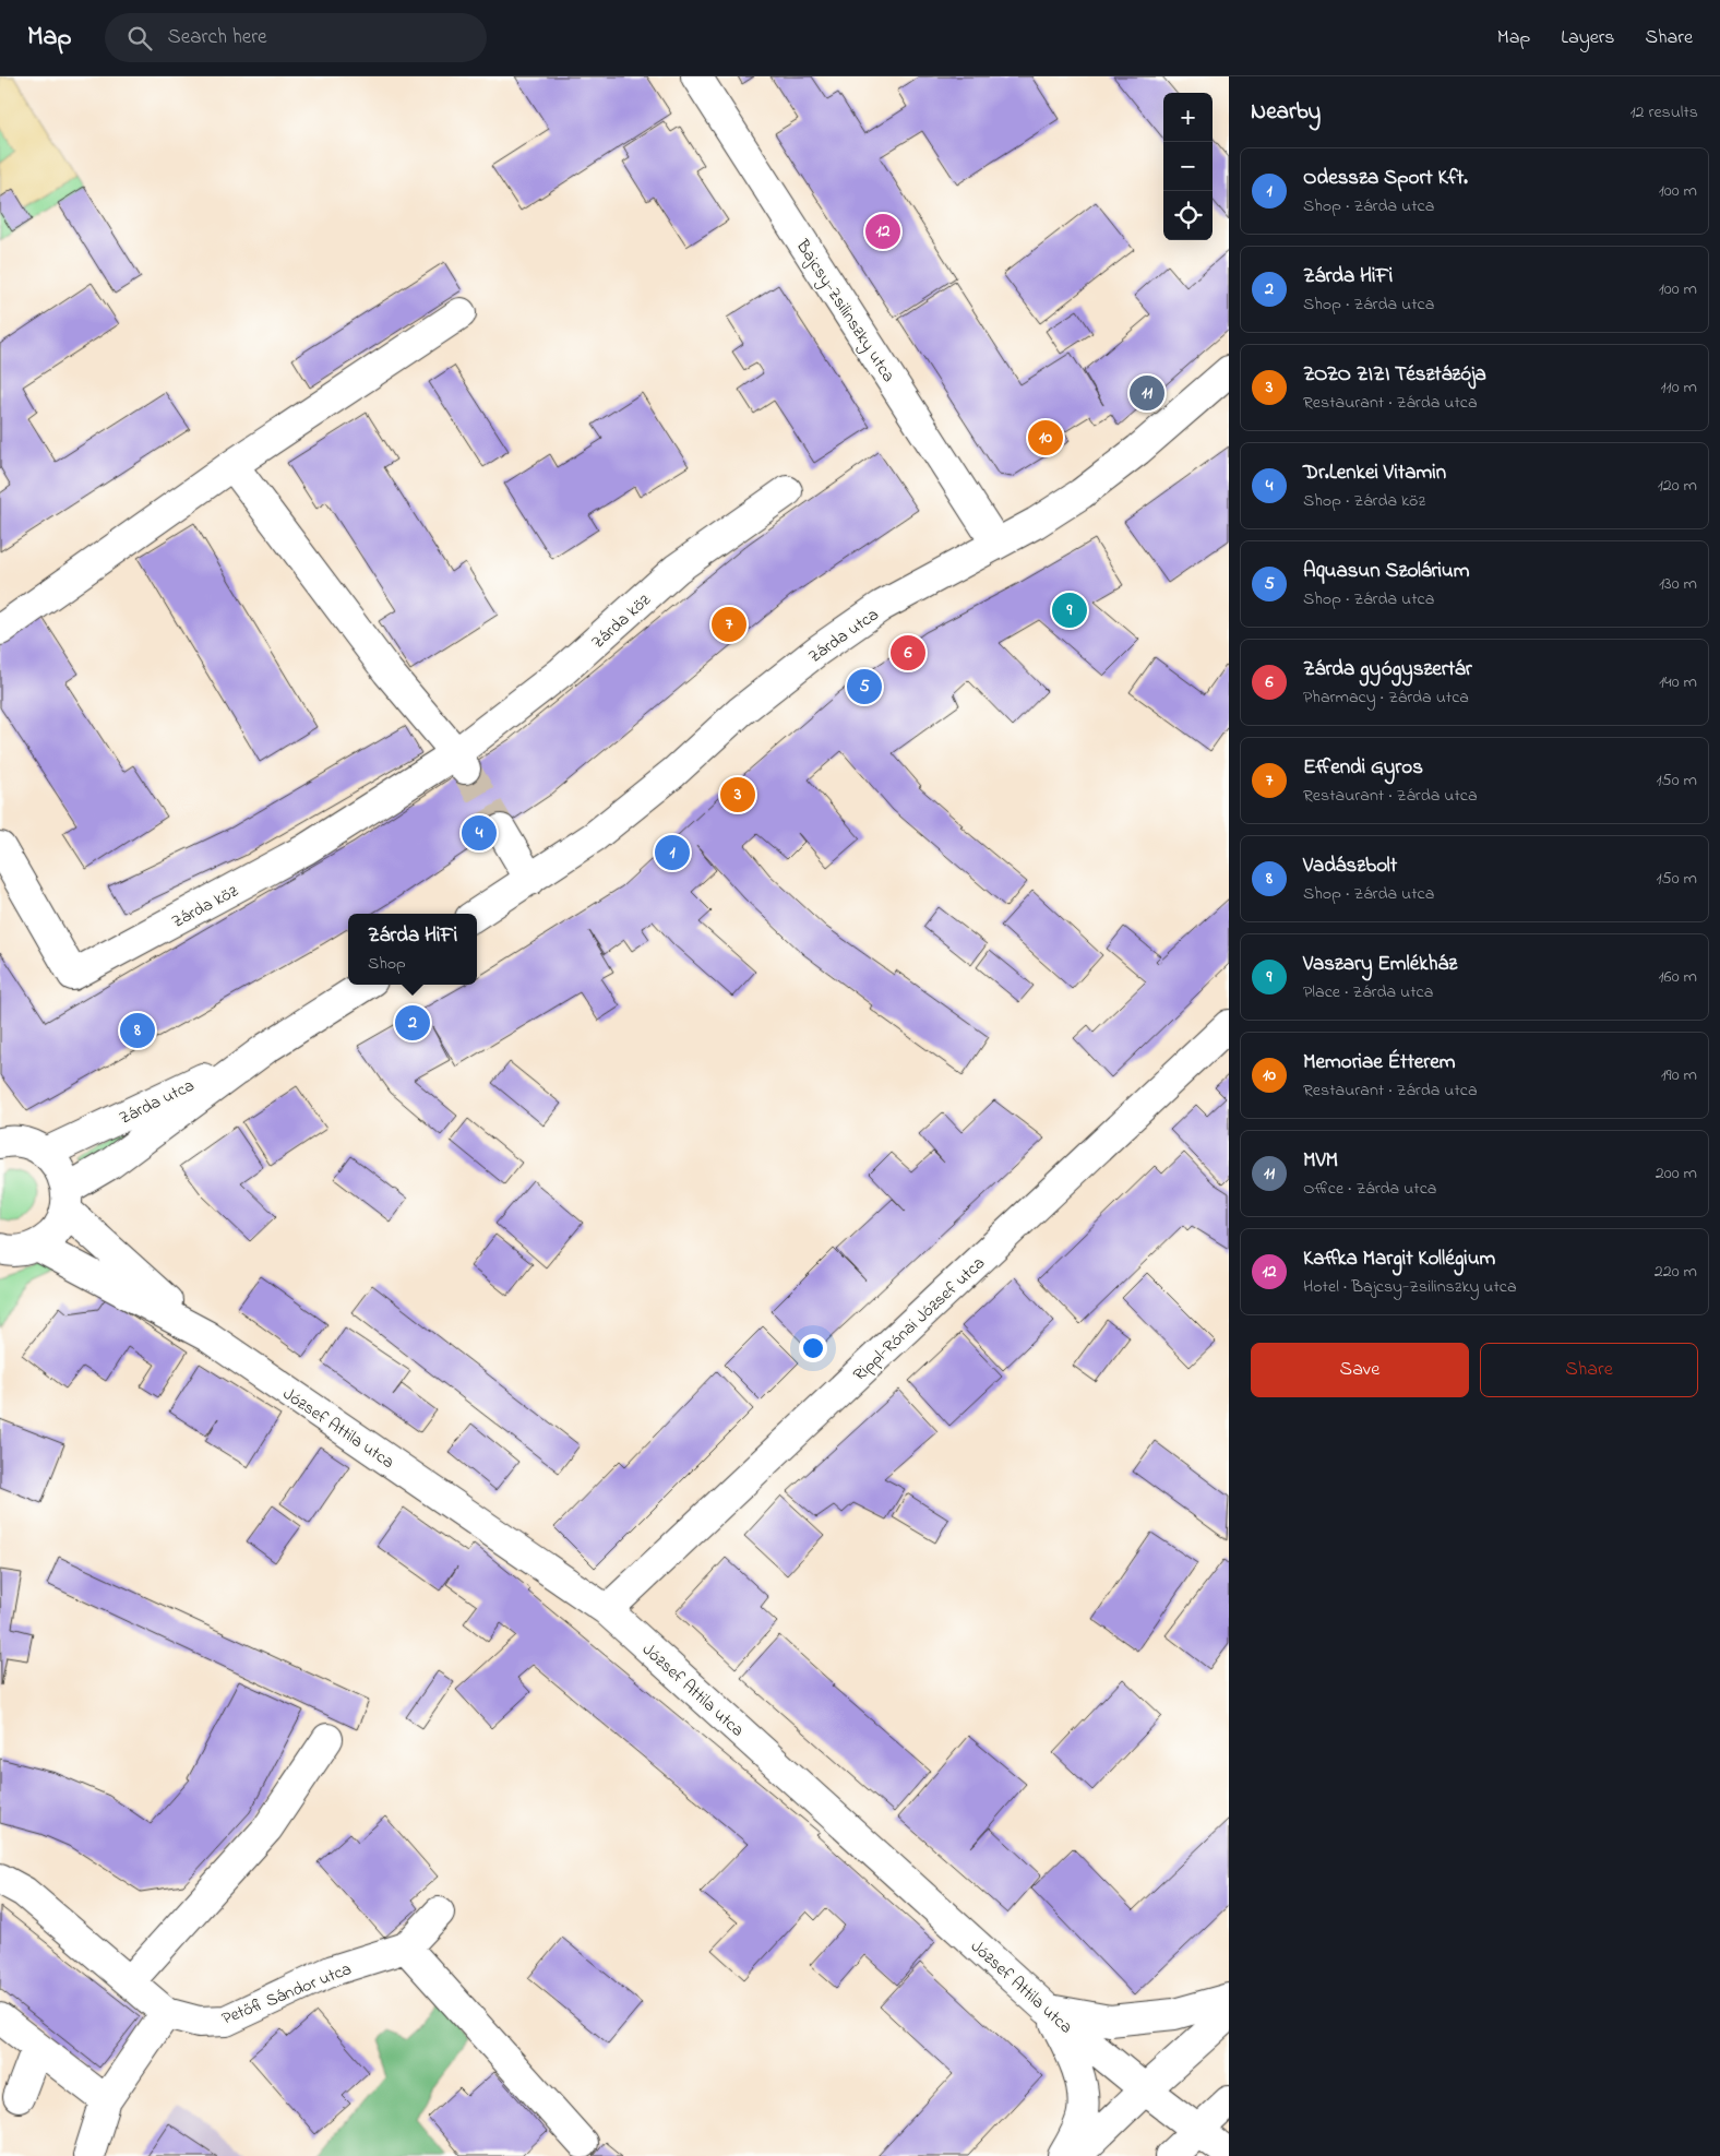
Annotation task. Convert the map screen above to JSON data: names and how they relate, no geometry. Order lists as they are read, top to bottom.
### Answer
{
  "streets": {
    "street": [
      "Bajcsy-Zsilinszky utca",
      "Zárda köz",
      "Zárda utca",
      "Rippl-Rónai József utca",
      "József Attila utca",
      "Petőfi Sándor utca"
    ]
  },
  "crossings": [
    ["Bajcsy-Zsilinszky utca", "Zárda utca"],
    ["Zárda utca", "József Attila utca"],
    ["Rippl-Rónai József utca", "József Attila utca"]
  ],
  "page": {
    "header": "Map",
    "search": "Search here",
    "nav": ["Map", "Layers", "Share"],
    "heading": ["Nearby", "12 results"],
    "map_buttons": ["+", "−"],
    "list": [
      {
        "mark": "1",
        "name": "Odessza Sport Kft.",
        "note": "Shop · Zárda utca",
        "value": "100 m"
      },
      {
        "mark": "2",
        "name": "Zárda HiFi",
        "note": "Shop · Zárda utca",
        "value": "100 m"
      },
      {
        "mark": "3",
        "name": "ZOZO ZIZI Tésztázója",
        "note": "Restaurant · Zárda utca",
        "value": "110 m"
      },
      {
        "mark": "4",
        "name": "Dr.Lenkei Vitamin",
        "note": "Shop · Zárda köz",
        "value": "120 m"
      },
      {
        "mark": "5",
        "name": "Aquasun Szolárium",
        "note": "Shop · Zárda utca",
        "value": "130 m"
      },
      {
        "mark": "6",
        "name": "Zárda gyógyszertár",
        "note": "Pharmacy · Zárda utca",
        "value": "140 m"
      },
      {
        "mark": "7",
        "name": "Effendi Gyros",
        "note": "Restaurant · Zárda utca",
        "value": "150 m"
      },
      {
        "mark": "8",
        "name": "Vadászbolt",
        "note": "Shop · Zárda utca",
        "value": "150 m"
      },
      {
        "mark": "9",
        "name": "Vaszary Emlékház",
        "note": "Place · Zárda utca",
        "value": "160 m"
      },
      {
        "mark": "10",
        "name": "Memoriae Étterem",
        "note": "Restaurant · Zárda utca",
        "value": "190 m"
      },
      {
        "mark": "11",
        "name": "MVM",
        "note": "Office · Zárda utca",
        "value": "200 m"
      },
      {
        "mark": "12",
        "name": "Kaffka Margit Kollégium",
        "note": "Hotel · Bajcsy-Zsilinszky utca",
        "value": "220 m"
      }
    ],
    "pins": [
      "12",
      "11",
      "10",
      "9",
      "7",
      "6",
      "5",
      "3",
      "4",
      "1",
      "2",
      "8"
    ],
    "popup": ["Zárda HiFi", "Shop"],
    "buttons": ["Save", "Share"]
  }
}
